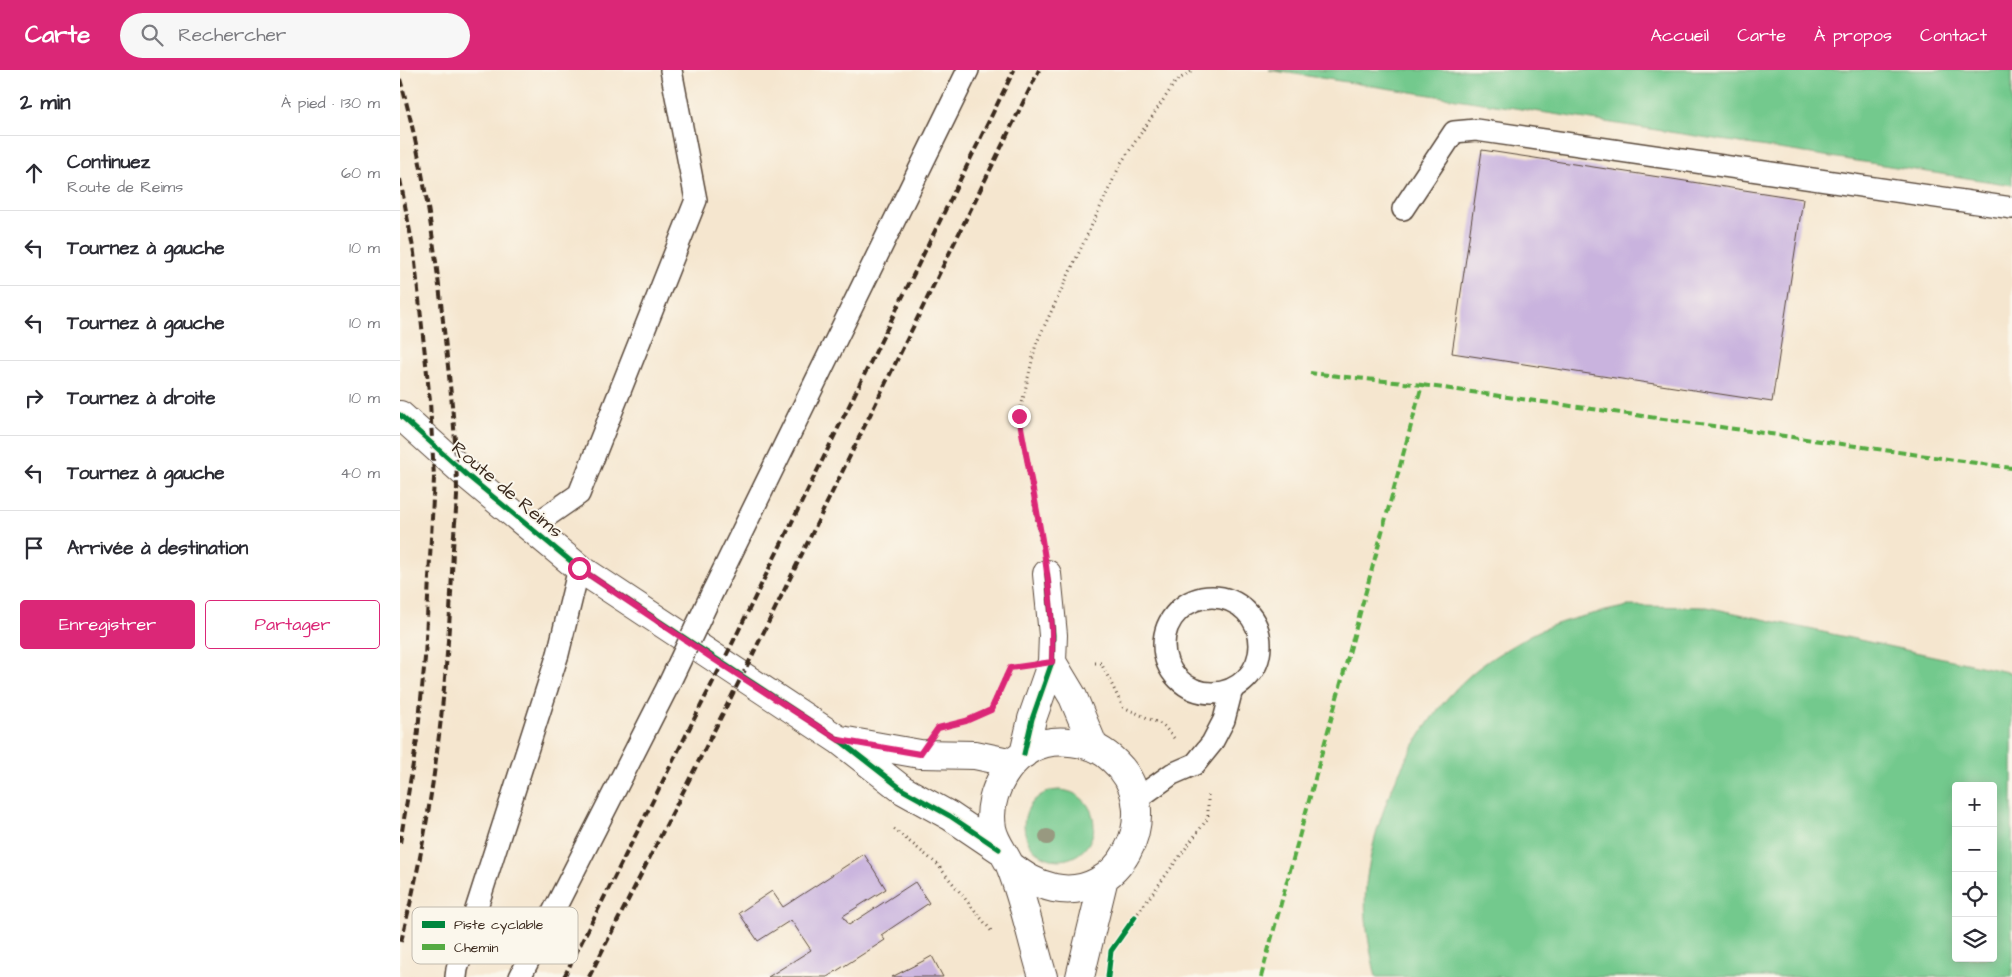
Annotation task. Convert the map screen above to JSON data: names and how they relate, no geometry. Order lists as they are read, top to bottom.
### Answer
{
  "streets": {
    "street": ["Route de Reims"]
  },
  "legend": ["Piste cyclable", "Chemin"],
  "page": {
    "header": "Carte",
    "search": "Rechercher",
    "nav": [
      "Accueil",
      "Carte",
      "À propos",
      "Contact"
    ],
    "heading": ["2 min", "À pied · 130 m"],
    "list": [
      ["Continuez", "Route de Reims", "60 m"],
      ["Tournez à gauche", "10 m"],
      ["Tournez à gauche", "10 m"],
      ["Tournez à droite", "10 m"],
      ["Tournez à gauche", "40 m"],
      "Arrivée à destination"
    ],
    "buttons": ["Enregistrer", "Partager"],
    "map_buttons": ["+", "−"]
  }
}
